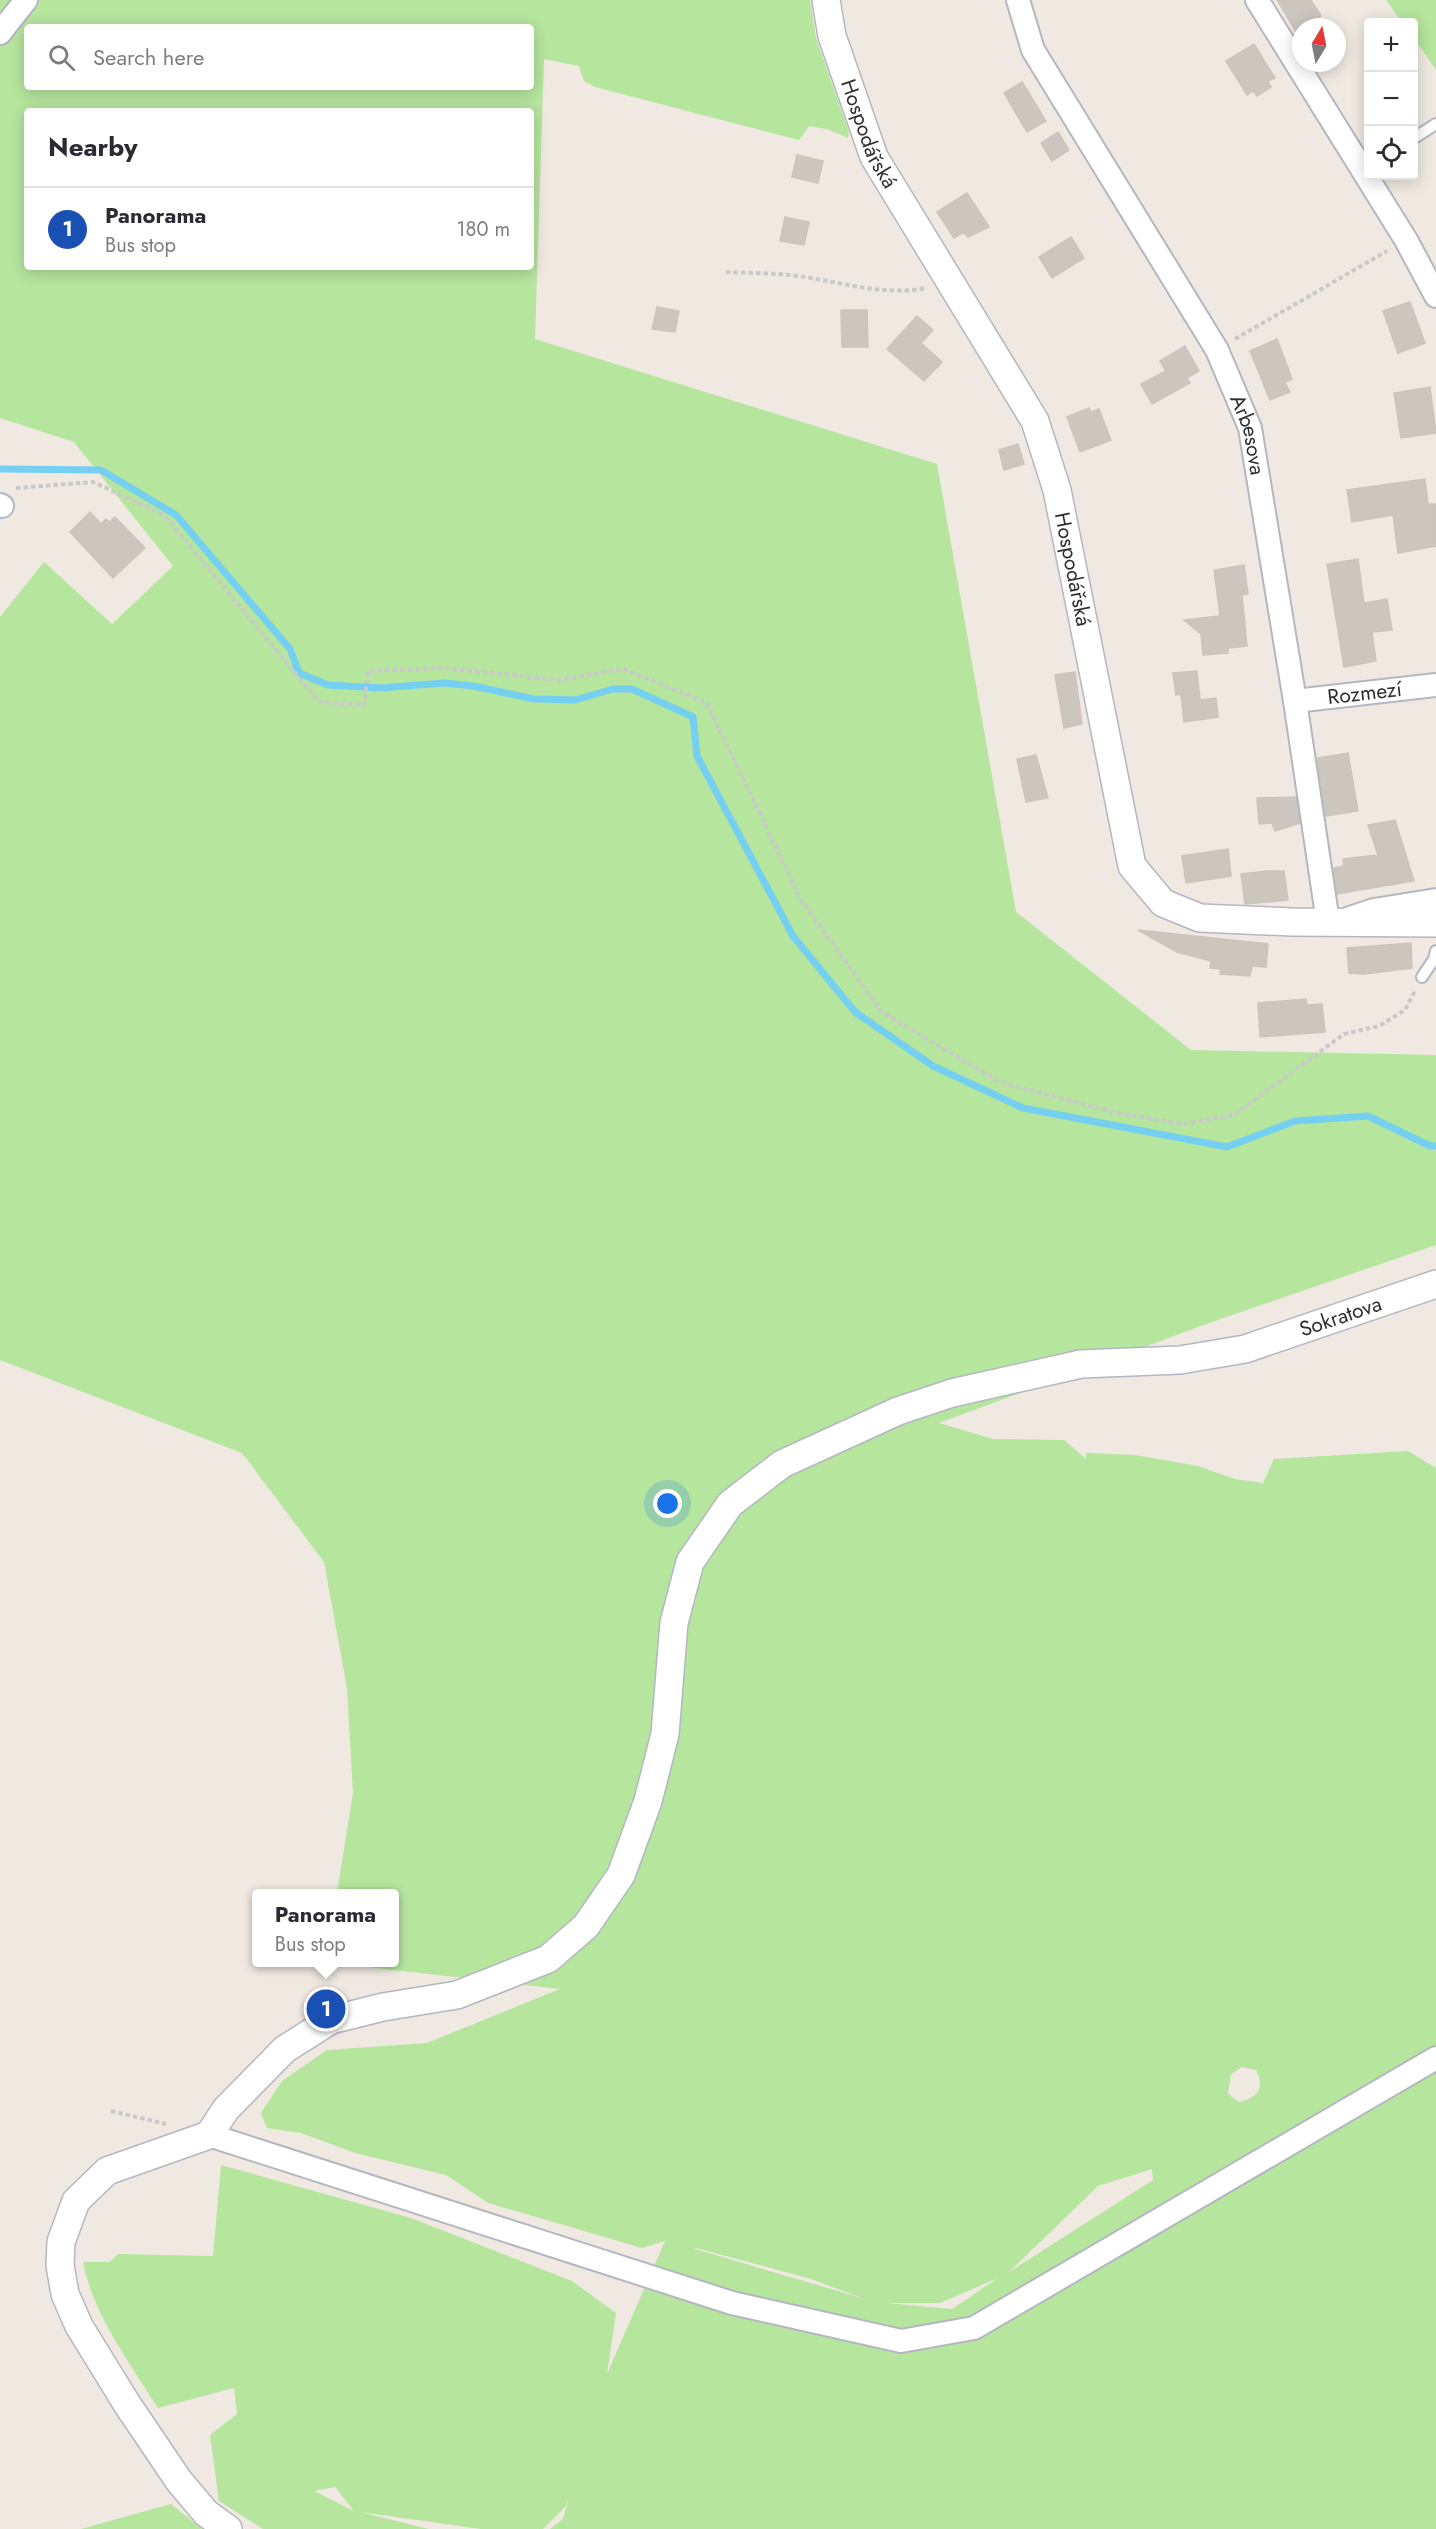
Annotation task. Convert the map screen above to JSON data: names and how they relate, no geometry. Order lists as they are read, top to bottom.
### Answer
{
  "streets": {
    "street": [
      "Hospodářská",
      "Arbesova",
      "Rozmezí",
      "Sokratova"
    ]
  },
  "crossings": [
    ["Hospodářská", "Arbesova"],
    ["Arbesova", "Rozmezí"]
  ],
  "north": "top",
  "page": {
    "map_buttons": ["+", "−"],
    "search": "Search here",
    "heading": "Nearby",
    "list": [
      {
        "mark": "1",
        "name": "Panorama",
        "note": "Bus stop",
        "value": "180 m"
      }
    ],
    "popup": ["Panorama", "Bus stop"],
    "pins": "1"
  }
}
